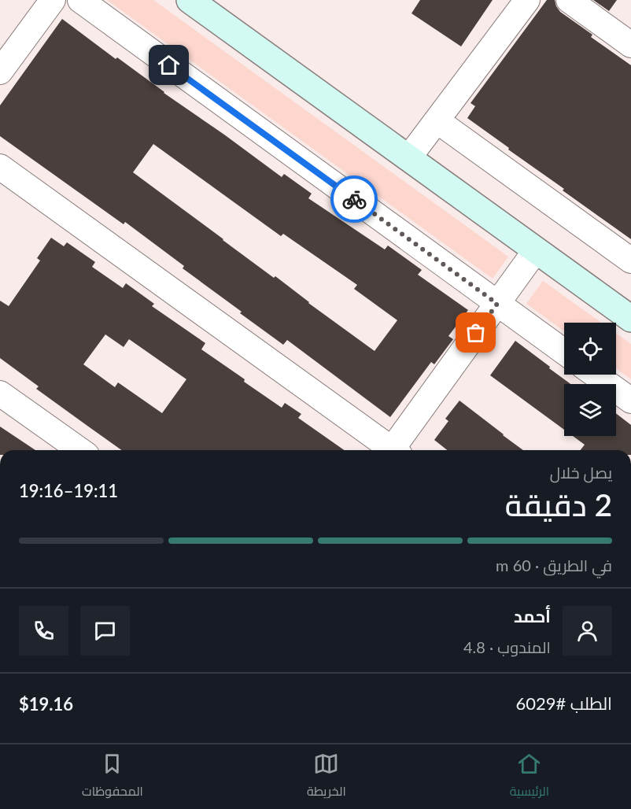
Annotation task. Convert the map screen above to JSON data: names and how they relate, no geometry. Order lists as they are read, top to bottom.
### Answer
{
  "page": {
    "heading": ["2 دقيقة", "يصل خلال", "19:11–19:16"],
    "panel": [
      "أحمد",
      "المندوب · 4.8",
      "الطلب #6029",
      "$19.16"
    ],
    "bar": "في الطريق · 60 m",
    "tabs": ["الرئيسية", "الخريطة", "المحفوظات"]
  }
}
